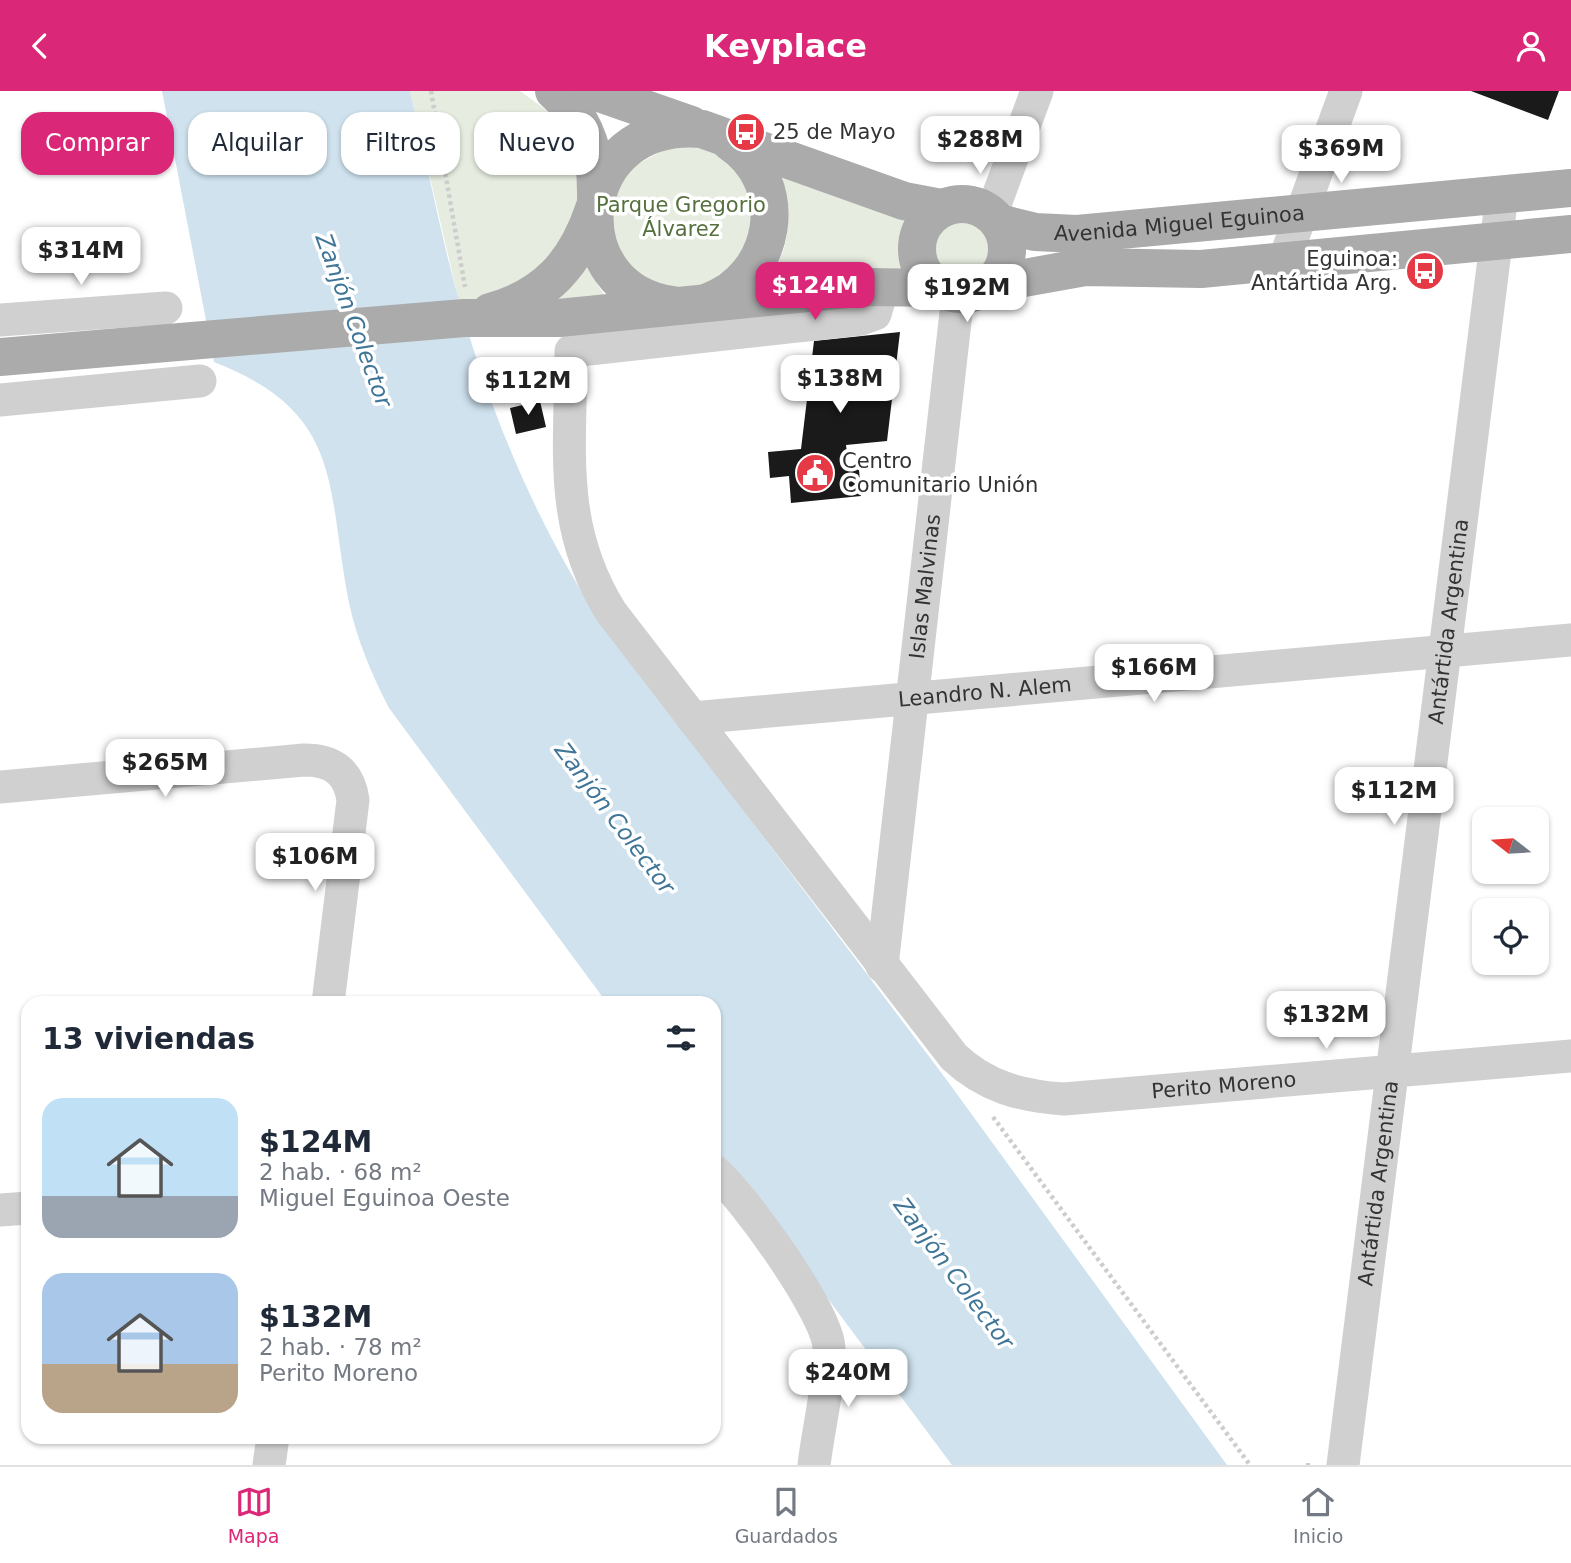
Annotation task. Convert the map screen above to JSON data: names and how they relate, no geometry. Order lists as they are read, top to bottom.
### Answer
{
  "streets": {
    "main road": ["Avenida Miguel Eguinoa"],
    "street": [
      "Islas Malvinas",
      "Antártida Argentina",
      "Leandro N. Alem",
      "Perito Moreno"
    ]
  },
  "crossings": [
    ["Avenida Miguel Eguinoa", "Islas Malvinas"],
    ["Avenida Miguel Eguinoa", "Antártida Argentina"],
    ["Avenida Miguel Eguinoa", "Perito Moreno"],
    ["Islas Malvinas", "Leandro N. Alem"],
    ["Islas Malvinas", "Perito Moreno"],
    ["Antártida Argentina", "Leandro N. Alem"],
    ["Antártida Argentina", "Perito Moreno"],
    ["Leandro N. Alem", "Perito Moreno"]
  ],
  "water": ["Zanjón Colector"],
  "parks": ["Parque Gregorio Álvarez"],
  "places": {
    "bus stop": ["25 de Mayo", "Eguinoa: Antártida Arg."],
    "public building": ["Centro Comunitario Unión"]
  },
  "north": "left",
  "page": {
    "header": "Keyplace",
    "chip": [
      "Comprar",
      "Alquilar",
      "Filtros",
      "Nuevo"
    ],
    "price": [
      "$288M",
      "$369M",
      "$314M",
      "$124M",
      "$192M",
      "$138M",
      "$112M",
      "$166M",
      "$265M",
      "$112M",
      "$106M",
      "$132M",
      "$240M"
    ],
    "heading": "13 viviendas",
    "list": [
      {
        "name": "$124M",
        "note": "2 hab. · 68 m² · Miguel Eguinoa Oeste"
      },
      {
        "name": "$132M",
        "note": "2 hab. · 78 m² · Perito Moreno"
      }
    ],
    "tabs": ["Mapa", "Guardados", "Inicio"]
  }
}
